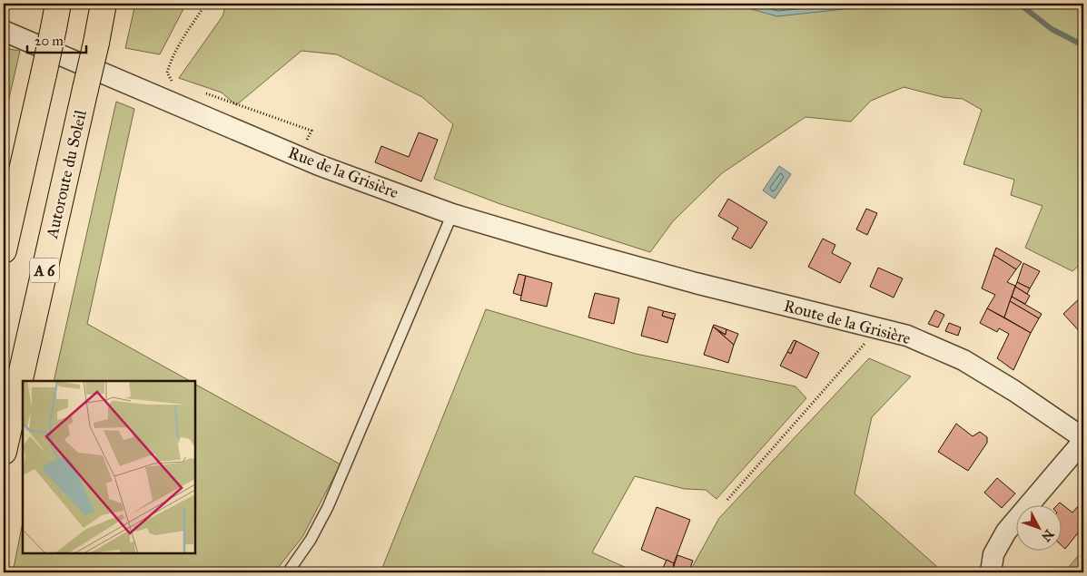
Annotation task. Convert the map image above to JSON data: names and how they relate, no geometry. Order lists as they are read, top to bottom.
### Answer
{
  "streets": {
    "highway": ["Autoroute du Soleil", "A 6"],
    "street": ["Rue de la Grisière", "Route de la Grisière"]
  },
  "crossings": [
    ["Rue de la Grisière", "Route de la Grisière"]
  ],
  "scale_bar": "20 m",
  "north": "bottom right"
}
